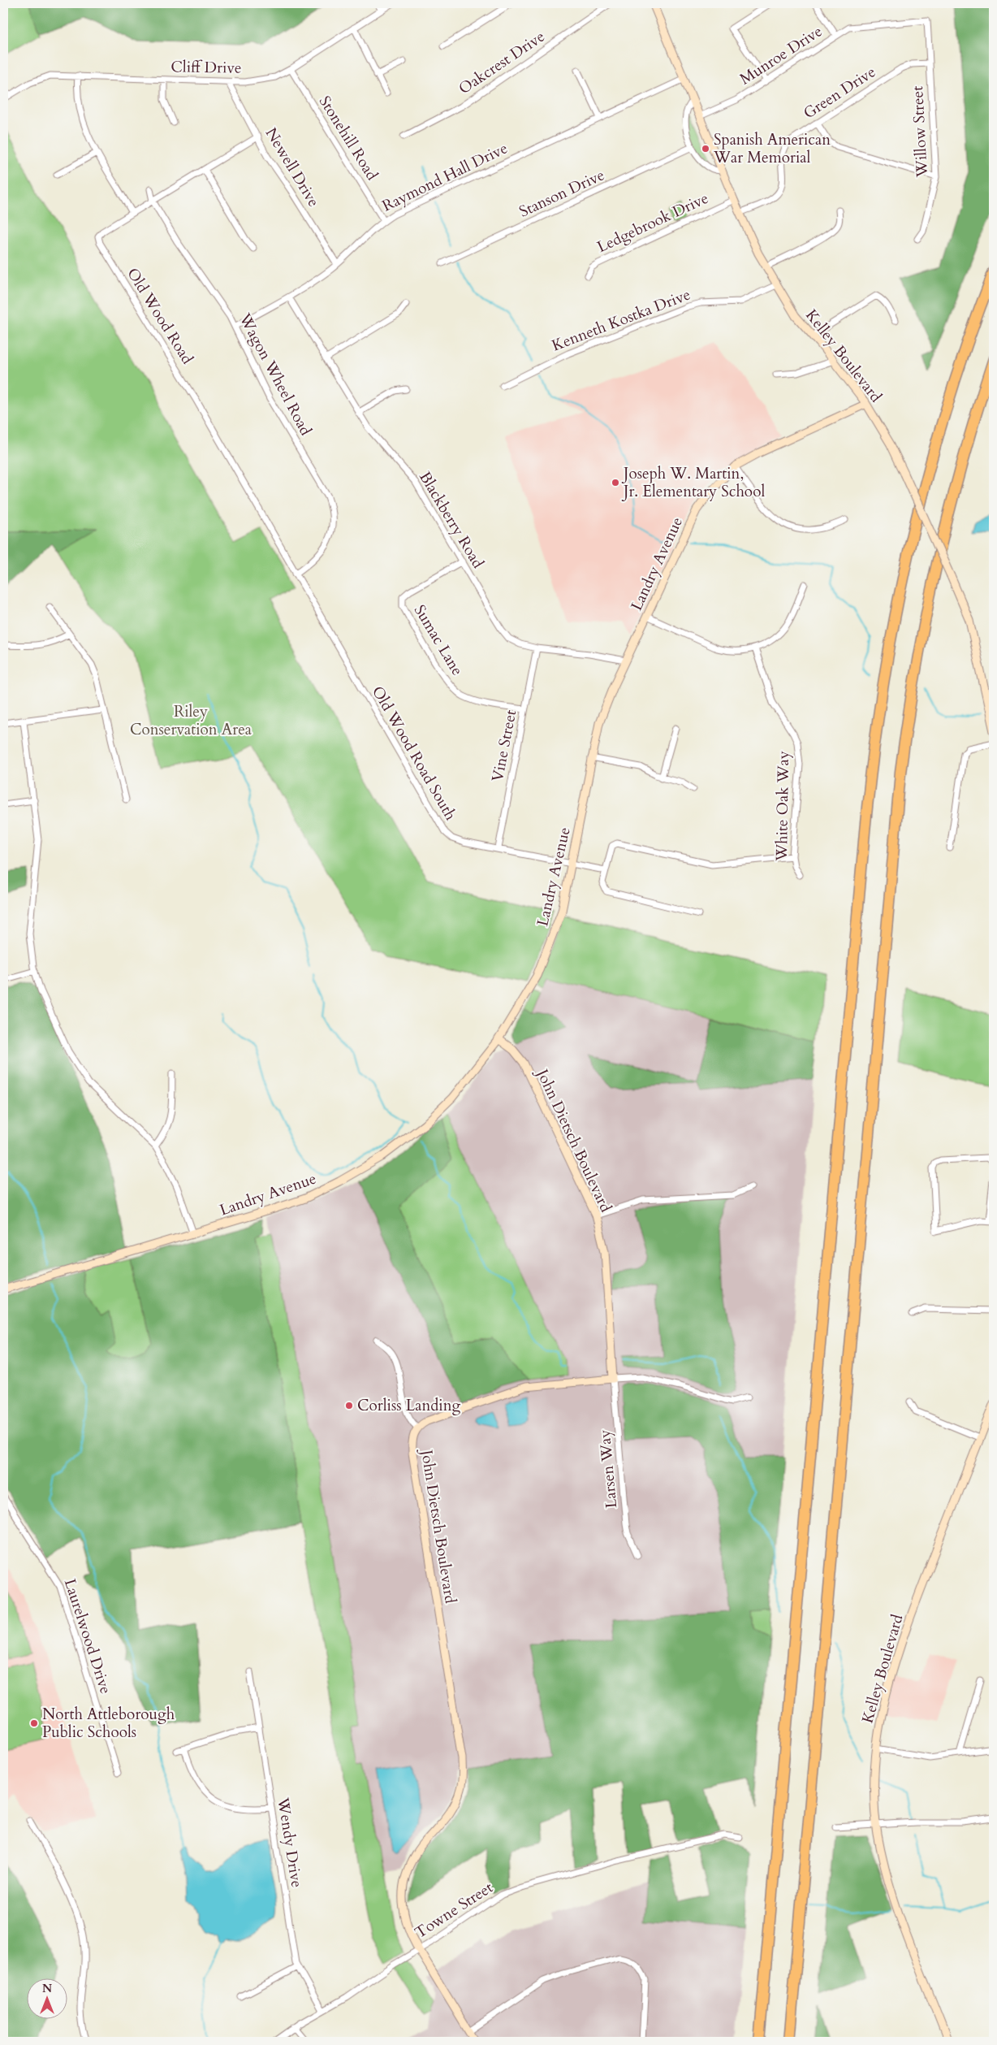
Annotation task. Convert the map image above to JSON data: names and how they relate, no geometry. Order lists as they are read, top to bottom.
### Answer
{
  "streets": {
    "street": [
      "Munroe Drive",
      "Oakcrest Drive",
      "Cliff Drive",
      "Green Drive",
      "Willow Street",
      "Stonehill Road",
      "Newell Drive",
      "Raymond Hall Drive",
      "Stanson Drive",
      "Ledgebrook Drive",
      "Old Wood Road",
      "Kenneth Kostka Drive",
      "Kelley Boulevard",
      "Wagon Wheel Road",
      "Blackberry Road",
      "Landry Avenue",
      "Sumac Lane",
      "Vine Street",
      "Old Wood Road South",
      "White Oak Way",
      "John Dietsch Boulevard",
      "Larsen Way",
      "Laurelwood Drive",
      "Wendy Drive",
      "Towne Street"
    ]
  },
  "crossings": [
    ["Munroe Drive", "Willow Street"],
    ["Munroe Drive", "Kelley Boulevard"],
    ["Cliff Drive", "Stonehill Road"],
    ["Cliff Drive", "Newell Drive"],
    ["Green Drive", "Willow Street"],
    ["Green Drive", "Kelley Boulevard"],
    ["Stonehill Road", "Raymond Hall Drive"],
    ["Newell Drive", "Raymond Hall Drive"],
    ["Newell Drive", "Old Wood Road"],
    ["Raymond Hall Drive", "Kelley Boulevard"],
    ["Raymond Hall Drive", "Wagon Wheel Road"],
    ["Raymond Hall Drive", "Blackberry Road"],
    ["Ledgebrook Drive", "Kelley Boulevard"],
    ["Old Wood Road", "Wagon Wheel Road"],
    ["Old Wood Road", "Old Wood Road South"],
    ["Kenneth Kostka Drive", "Kelley Boulevard"],
    ["Kelley Boulevard", "Landry Avenue"],
    ["Wagon Wheel Road", "Old Wood Road South"],
    ["Blackberry Road", "Landry Avenue"],
    ["Blackberry Road", "Sumac Lane"],
    ["Blackberry Road", "Vine Street"],
    ["Landry Avenue", "Old Wood Road South"],
    ["Landry Avenue", "John Dietsch Boulevard"],
    ["Sumac Lane", "Vine Street"],
    ["Vine Street", "Old Wood Road South"],
    ["John Dietsch Boulevard", "Larsen Way"],
    ["John Dietsch Boulevard", "Towne Street"],
    ["Wendy Drive", "Towne Street"]
  ],
  "parks": ["Riley Conservation Area"],
  "places": [
    "Spanish American War Memorial",
    "Joseph W. Martin, Jr. Elementary School",
    "Corliss Landing",
    "North Attleborough Public Schools"
  ],
  "north": "top"
}
